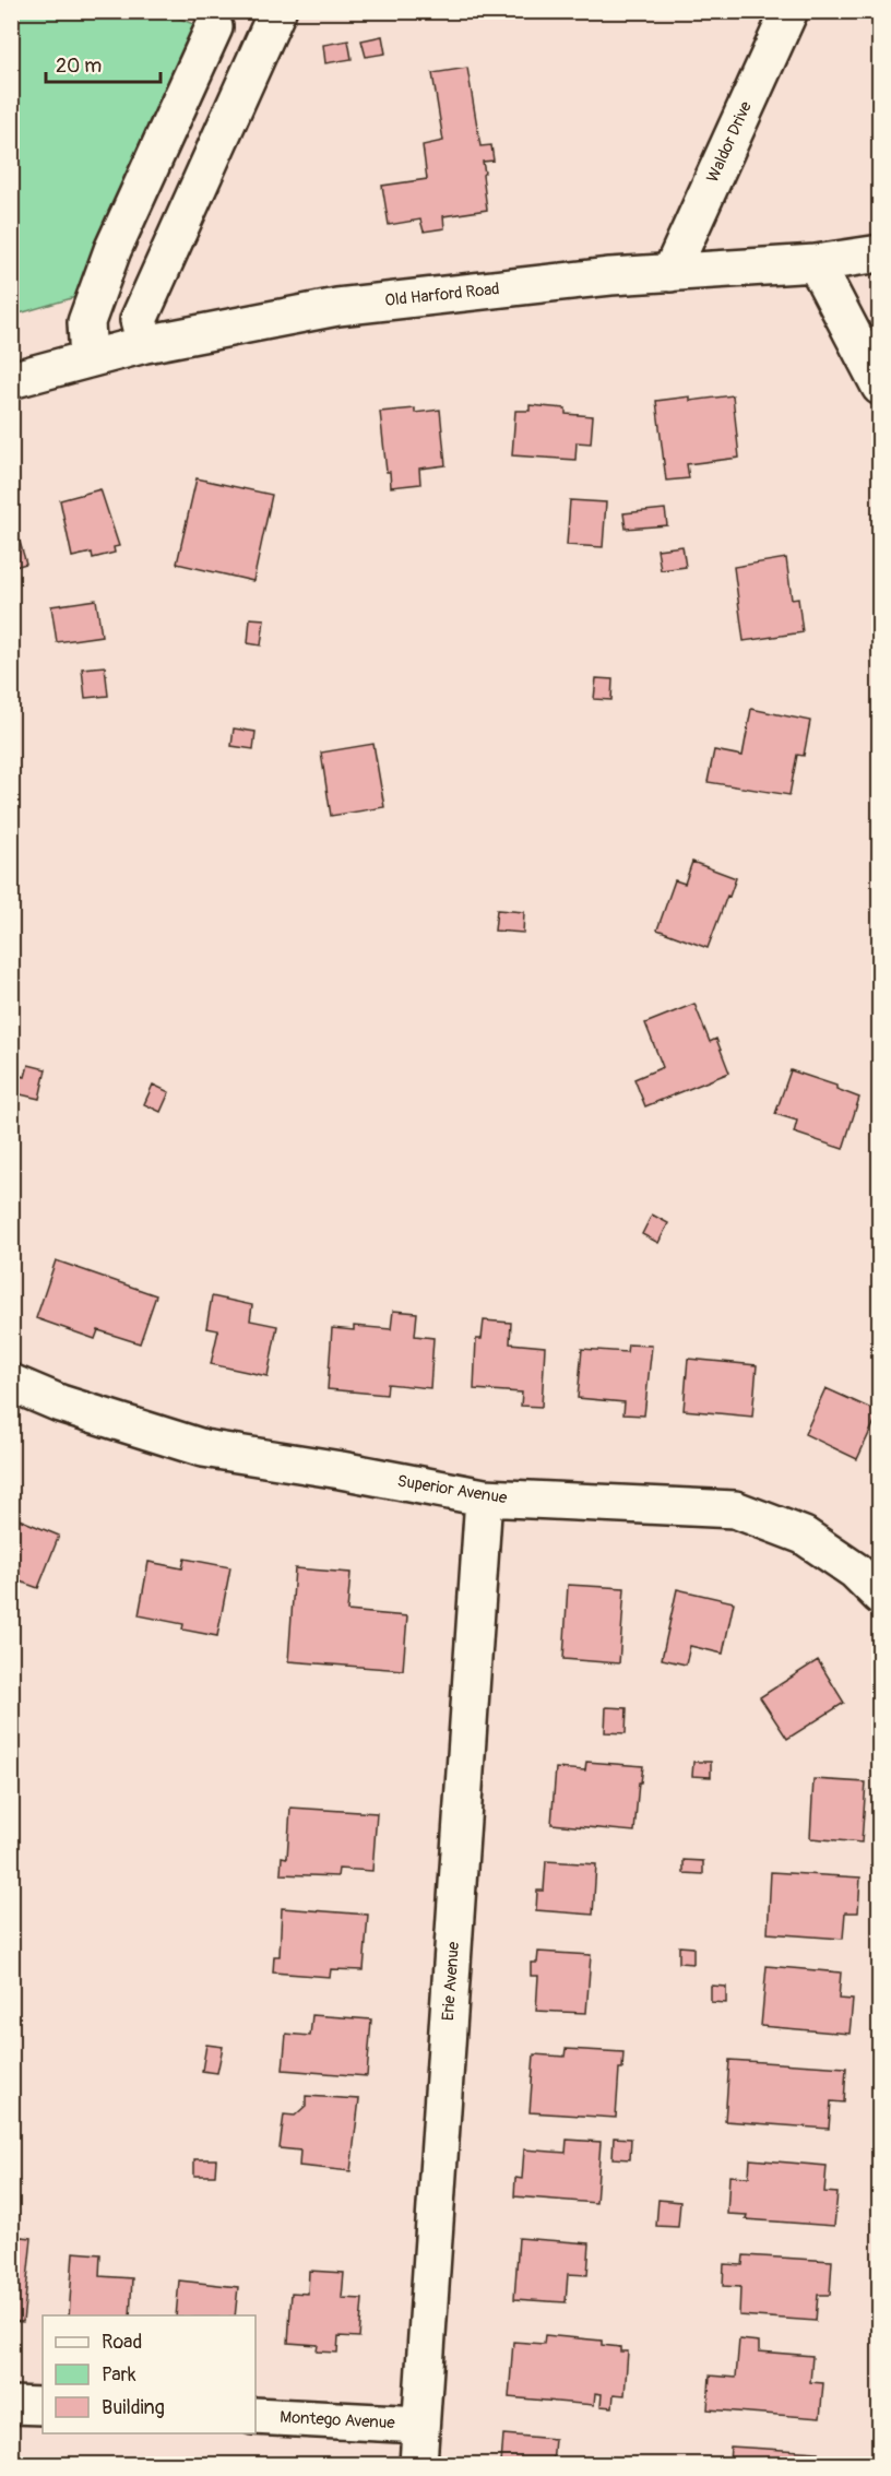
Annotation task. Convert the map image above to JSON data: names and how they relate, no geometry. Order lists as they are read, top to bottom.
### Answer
{
  "streets": {
    "street": [
      "Waldor Drive",
      "Old Harford Road",
      "Superior Avenue",
      "Erie Avenue",
      "Montego Avenue"
    ]
  },
  "crossings": [
    ["Waldor Drive", "Old Harford Road"],
    ["Superior Avenue", "Erie Avenue"],
    ["Erie Avenue", "Montego Avenue"]
  ],
  "legend": ["Road", "Park", "Building"],
  "scale_bar": "20 m"
}
